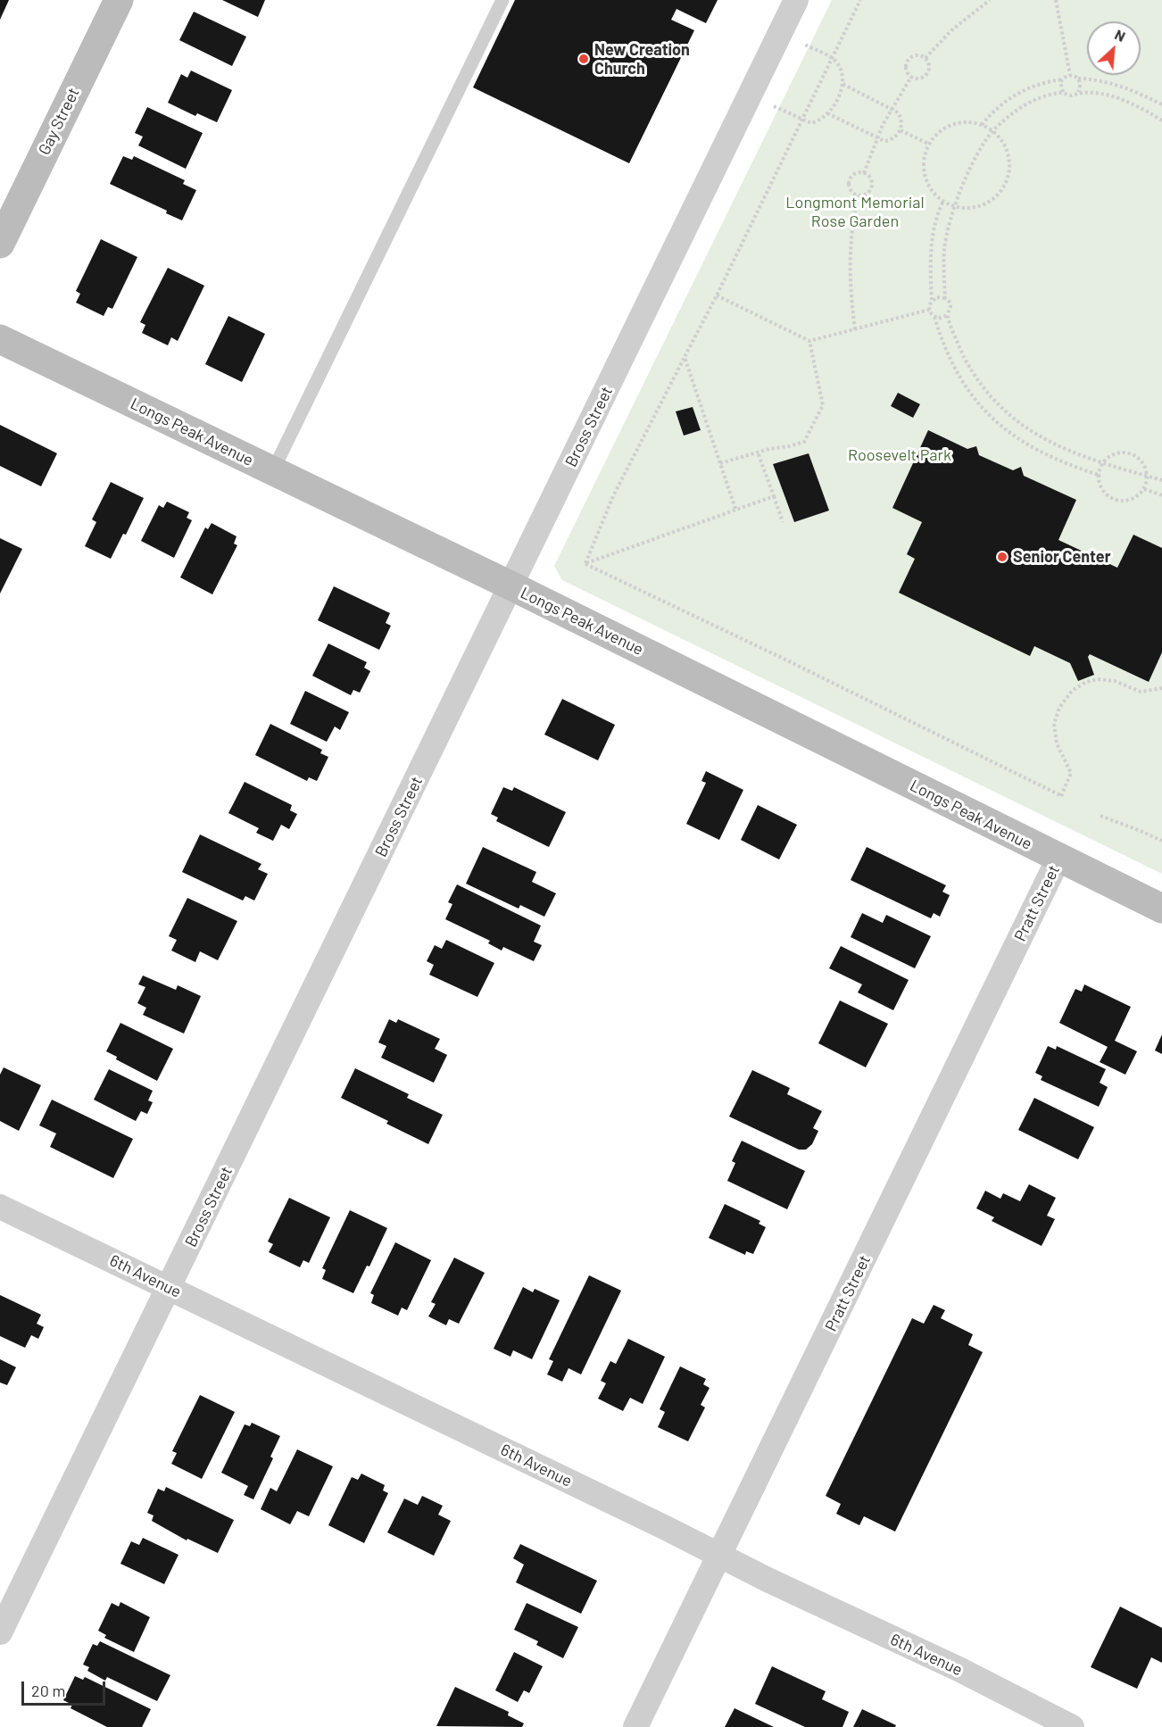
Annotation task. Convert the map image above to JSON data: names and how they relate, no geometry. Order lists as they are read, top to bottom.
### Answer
{
  "streets": {
    "street": [
      "Gay Street",
      "Bross Street",
      "Longs Peak Avenue",
      "Pratt Street",
      "6th Avenue"
    ]
  },
  "crossings": [
    ["Bross Street", "Longs Peak Avenue"],
    ["Bross Street", "6th Avenue"],
    ["Longs Peak Avenue", "Pratt Street"],
    ["Pratt Street", "6th Avenue"]
  ],
  "parks": ["Longmont Memorial Rose Garden", "Roosevelt Park"],
  "places": ["New Creation Church", "Senior Center"],
  "scale_bar": "20 m",
  "north": "top right"
}
